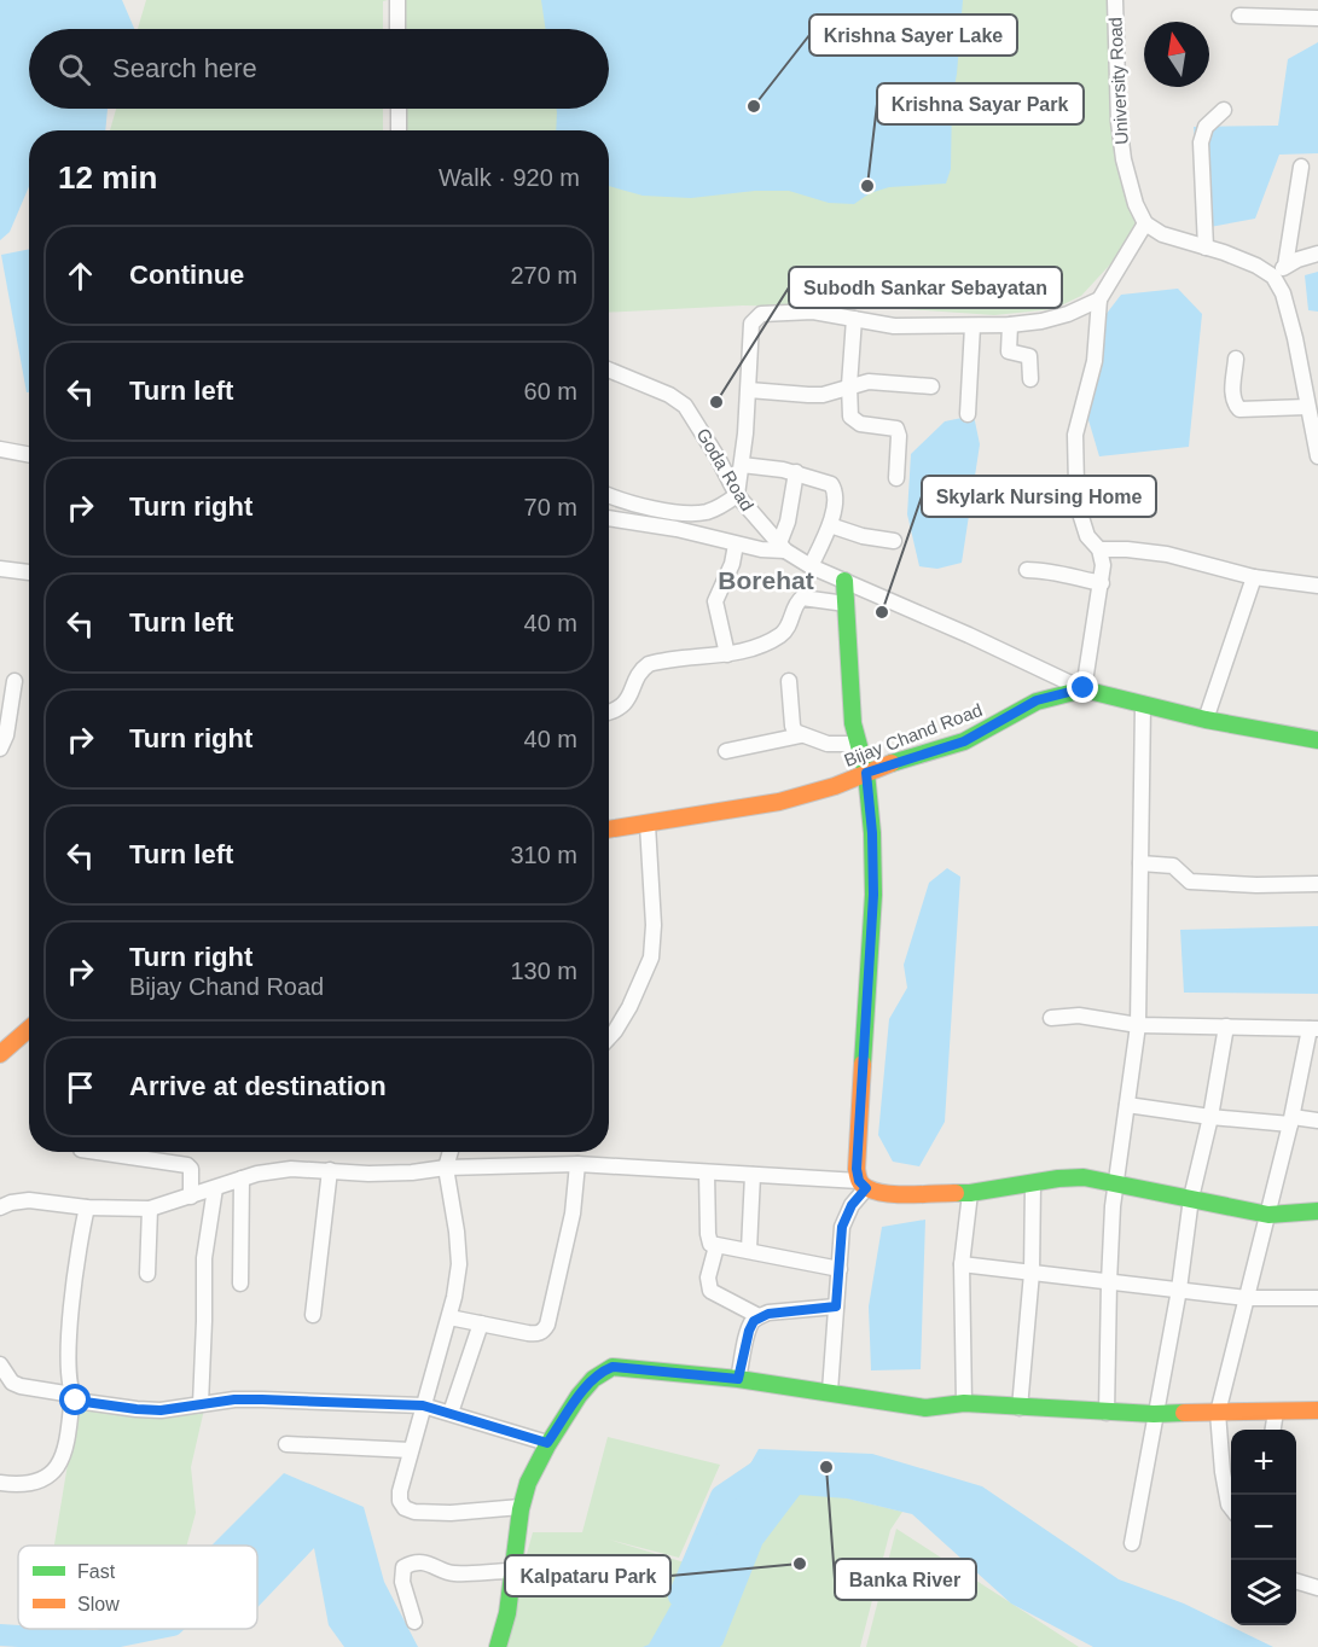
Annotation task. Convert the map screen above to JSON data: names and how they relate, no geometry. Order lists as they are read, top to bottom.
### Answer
{
  "streets": {
    "street": ["University Road", "Goda Road", "Bijay Chand Road"]
  },
  "crossings": [
    ["Goda Road", "Bijay Chand Road"]
  ],
  "districts": ["Borehat"],
  "places": [
    "Krishna Sayer Lake",
    "Krishna Sayar Park",
    "Subodh Sankar Sebayatan",
    "Skylark Nursing Home",
    "Banka River",
    "Kalpataru Park"
  ],
  "legend": ["Fast", "Slow"],
  "north": "top",
  "page": {
    "search": "Search here",
    "heading": ["12 min", "Walk · 920 m"],
    "list": [
      ["Continue", "270 m"],
      ["Turn left", "60 m"],
      ["Turn right", "70 m"],
      ["Turn left", "40 m"],
      ["Turn right", "40 m"],
      ["Turn left", "310 m"],
      ["Turn right", "Bijay Chand Road", "130 m"],
      "Arrive at destination"
    ],
    "map_buttons": ["+", "−"]
  }
}
